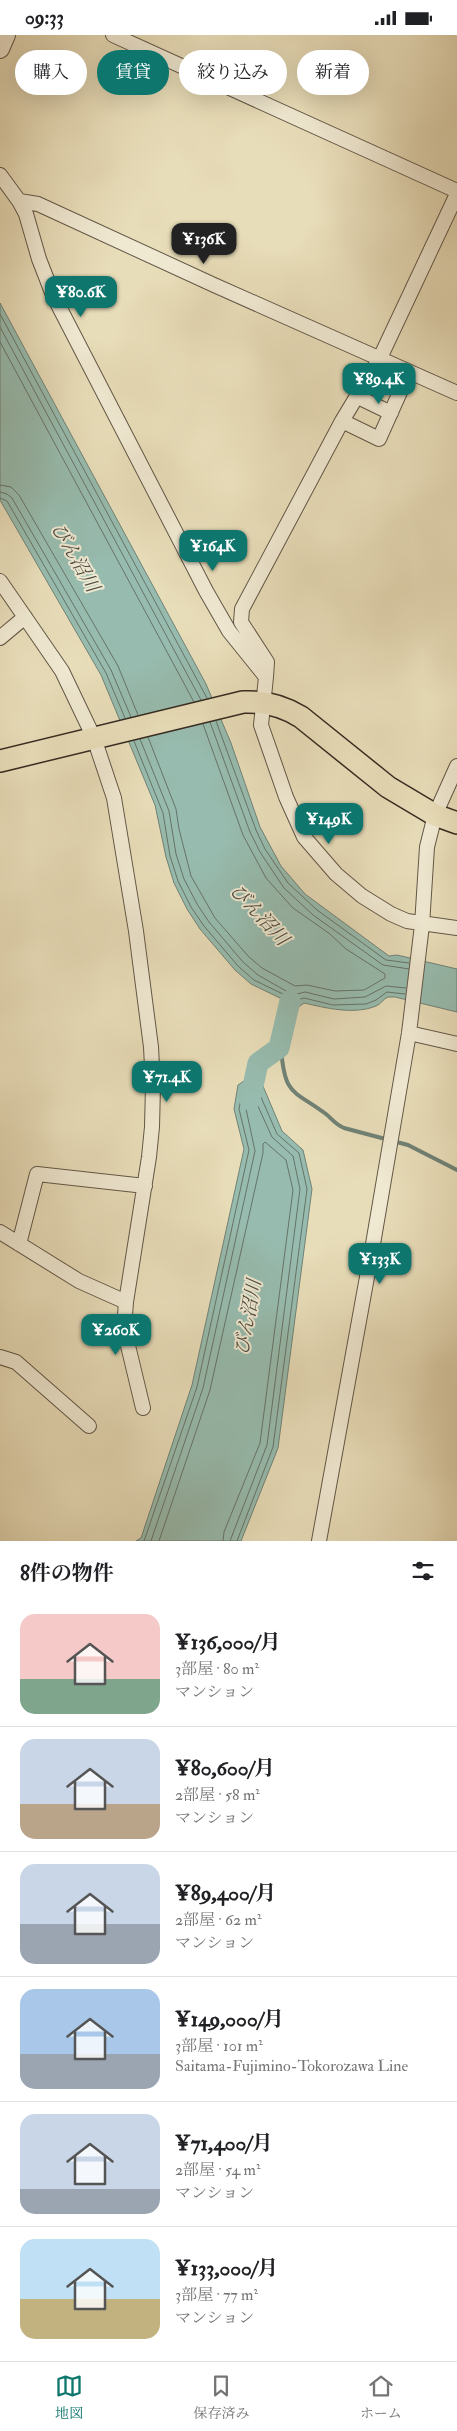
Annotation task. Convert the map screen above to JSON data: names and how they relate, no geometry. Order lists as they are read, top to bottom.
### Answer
{
  "water": ["びん沼川"],
  "page": {
    "status": "09:33",
    "chip": [
      "購入",
      "賃貸",
      "絞り込み",
      "新着"
    ],
    "price": [
      "¥136K",
      "¥80.6K",
      "¥89.4K",
      "¥164K",
      "¥149K",
      "¥71.4K",
      "¥133K",
      "¥260K"
    ],
    "heading": "8件の物件",
    "list": [
      {
        "name": "¥136,000/月",
        "note": "3部屋 · 80 m² · マンション"
      },
      {
        "name": "¥80,600/月",
        "note": "2部屋 · 58 m² · マンション"
      },
      {
        "name": "¥89,400/月",
        "note": "2部屋 · 62 m² · マンション"
      },
      {
        "name": "¥149,000/月",
        "note": "3部屋 · 101 m² · Saitama-Fujimino-Tokorozawa Line"
      },
      {
        "name": "¥71,400/月",
        "note": "2部屋 · 54 m² · マンション"
      },
      {
        "name": "¥133,000/月",
        "note": "3部屋 · 77 m² · マンション"
      }
    ],
    "tabs": ["地図", "保存済み", "ホーム"]
  }
}
